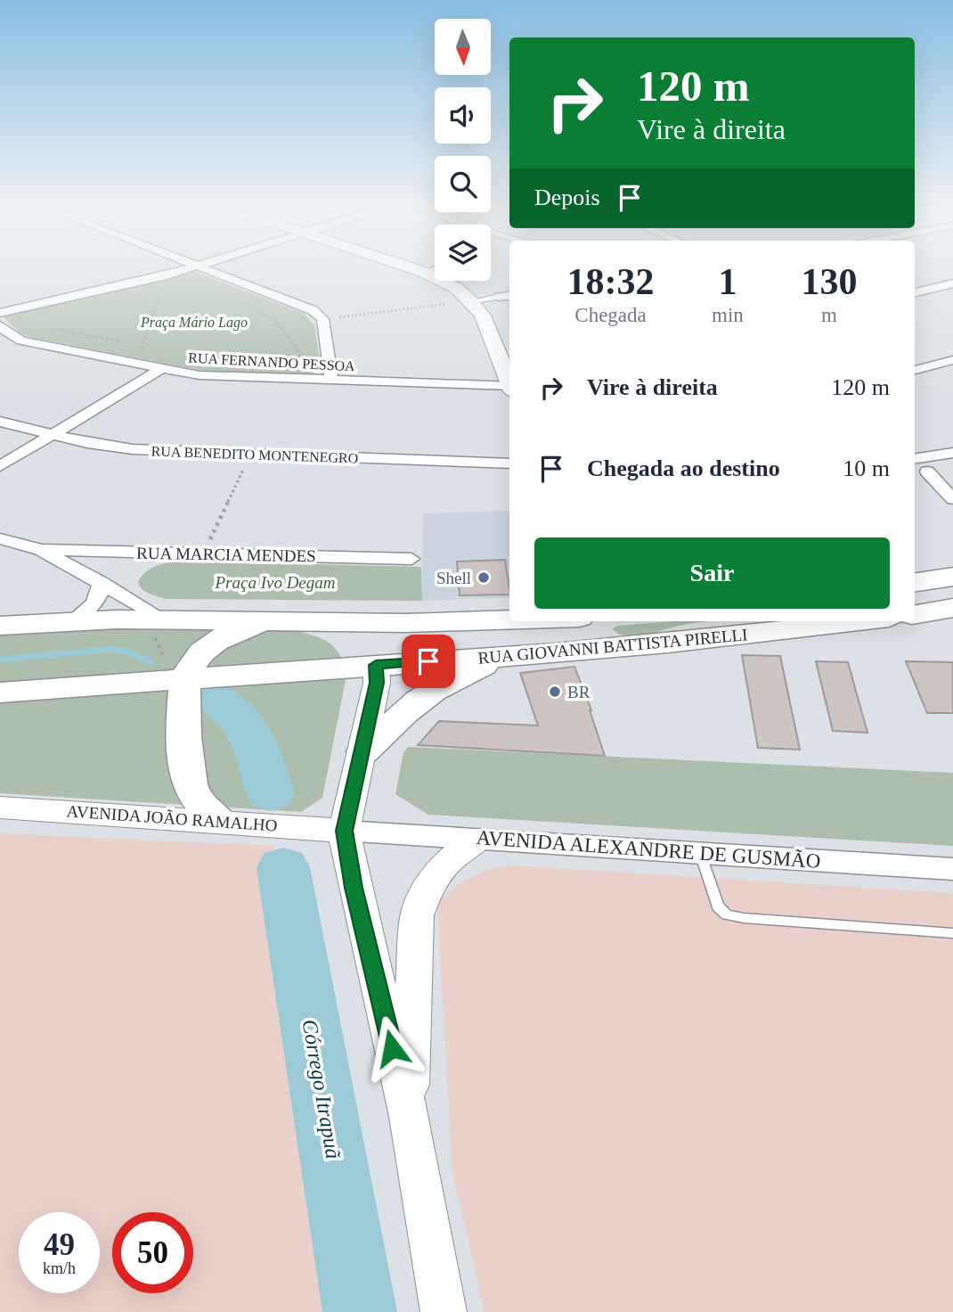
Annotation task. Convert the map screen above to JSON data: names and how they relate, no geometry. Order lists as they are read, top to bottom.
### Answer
{
  "streets": {
    "highway": ["RUA GIOVANNI BATTISTA PIRELLI"],
    "main road": ["AVENIDA JOÃO RAMALHO"],
    "street": [
      "RUA FERNANDO PESSOA",
      "RUA BENEDITO MONTENEGRO",
      "RUA MARCIA MENDES",
      "AVENIDA ALEXANDRE DE GUSMÃO"
    ]
  },
  "crossings": [
    ["AVENIDA JOÃO RAMALHO", "AVENIDA ALEXANDRE DE GUSMÃO"]
  ],
  "water": ["Córrego Itrapuã"],
  "parks": ["Praça Mário Lago", "Praça Ivo Degam"],
  "places": ["Shell", "BR"],
  "north": "bottom",
  "page": {
    "turn": ["120 m", "Vire à direita"],
    "then": "Depois",
    "eta": [
      "18:32",
      "Chegada",
      "1",
      "min",
      "130",
      "m"
    ],
    "list": [
      {
        "name": "Vire à direita",
        "value": "120 m"
      },
      {
        "name": "Chegada ao destino",
        "value": "10 m"
      }
    ],
    "buttons": "Sair",
    "speed": "49 km/h",
    "limit": "50"
  }
}
